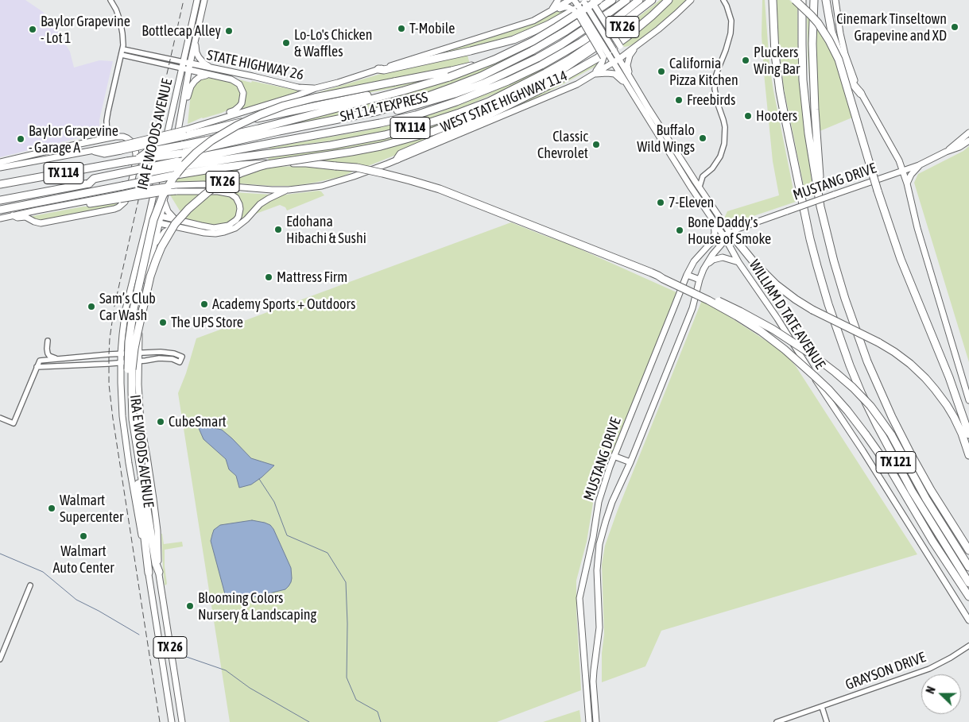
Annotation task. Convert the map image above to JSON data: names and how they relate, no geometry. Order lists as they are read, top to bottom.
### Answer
{
  "streets": {
    "highway": [
      "TX 26",
      "SH 114 TEXPRESS",
      "TX 114",
      "TX 121"
    ],
    "main road": [
      "STATE HIGHWAY 26",
      "WEST STATE HIGHWAY 114",
      "IRA E WOODS AVENUE",
      "MUSTANG DRIVE",
      "WILLIAM D TATE AVENUE"
    ],
    "street": ["GRAYSON DRIVE"]
  },
  "crossings": [
    ["TX 26", "TX 114"],
    ["TX 26", "IRA E WOODS AVENUE"],
    ["STATE HIGHWAY 26", "IRA E WOODS AVENUE"],
    ["WEST STATE HIGHWAY 114", "WILLIAM D TATE AVENUE"],
    ["SH 114 TEXPRESS", "TX 114"],
    ["MUSTANG DRIVE", "WILLIAM D TATE AVENUE"]
  ],
  "places": [
    "Cinemark Tinseltown Grapevine and XD",
    "T-Mobile",
    "Baylor Grapevine - Lot 1",
    "Bottlecap Alley",
    "Lo-Lo's Chicken & Waffles",
    "Pluckers Wing Bar",
    "California Pizza Kitchen",
    "Freebirds",
    "Hooters",
    "Buffalo Wild Wings",
    "Baylor Grapevine - Garage A",
    "Classic Chevrolet",
    "7-Eleven",
    "Edohana Hibachi & Sushi",
    "Bone Daddy's House of Smoke",
    "Mattress Firm",
    "Academy Sports + Outdoors",
    "Sam’s Club Car Wash",
    "The UPS Store",
    "CubeSmart",
    "Walmart Supercenter",
    "Walmart Auto Center",
    "Blooming Colors Nursery & Landscaping"
  ],
  "north": "left"
}
